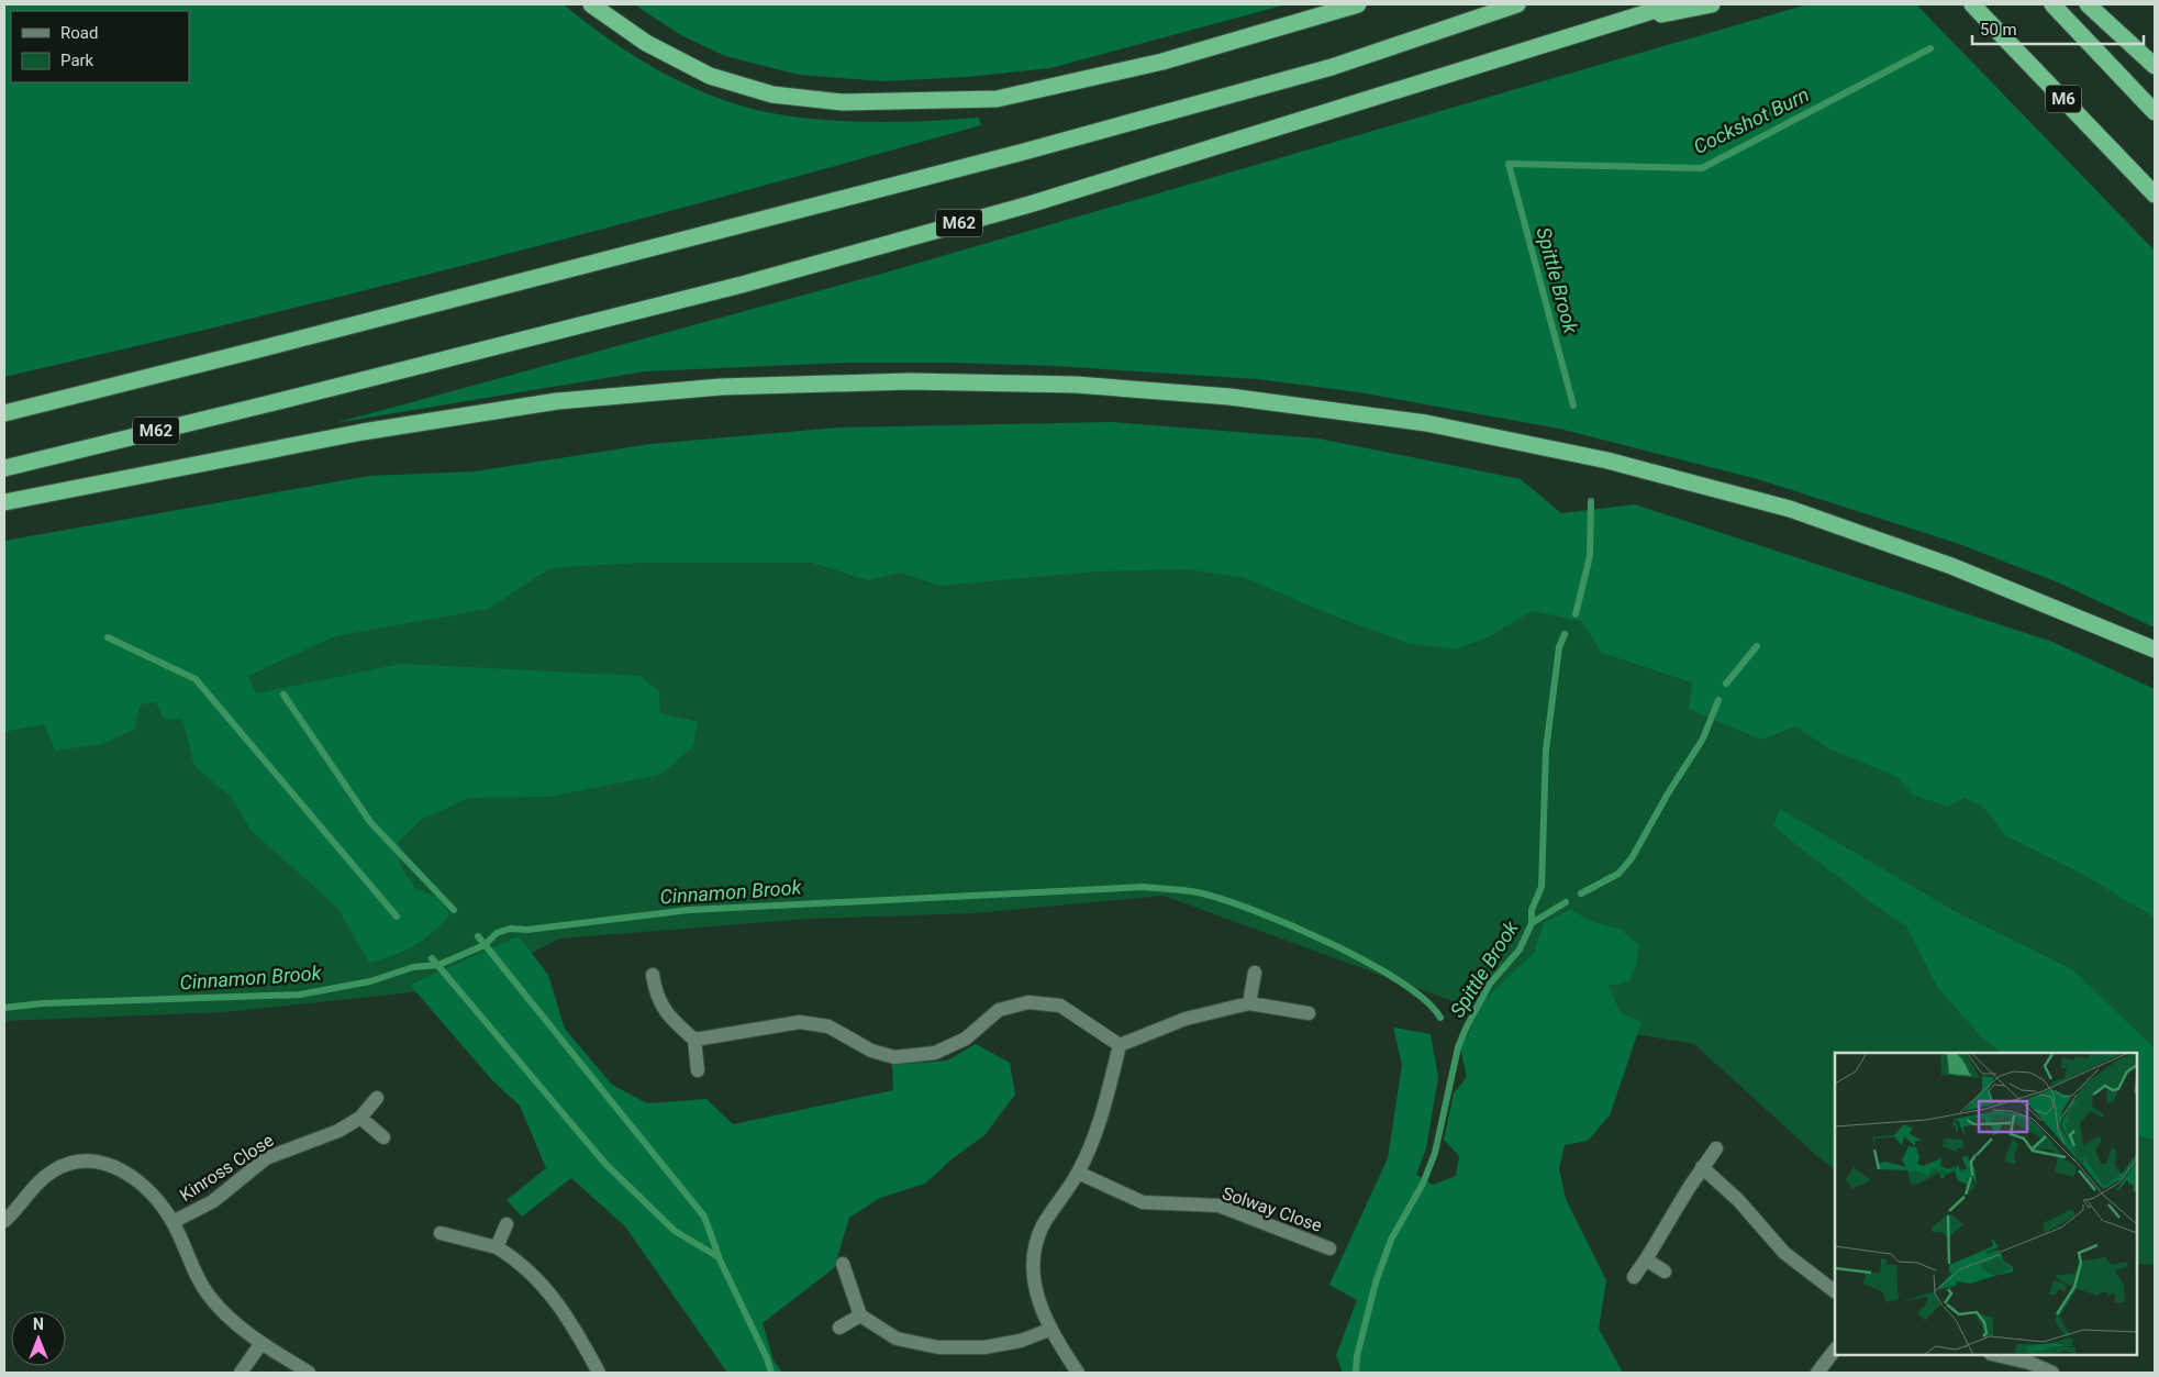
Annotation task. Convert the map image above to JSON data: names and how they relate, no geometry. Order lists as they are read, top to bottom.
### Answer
{
  "streets": {
    "highway": ["M6", "M62"],
    "street": ["Kinross Close", "Solway Close"]
  },
  "water": ["Cockshot Burn", "Spittle Brook", "Cinnamon Brook"],
  "legend": ["Road", "Park"],
  "scale_bar": "50 m",
  "north": "top"
}
